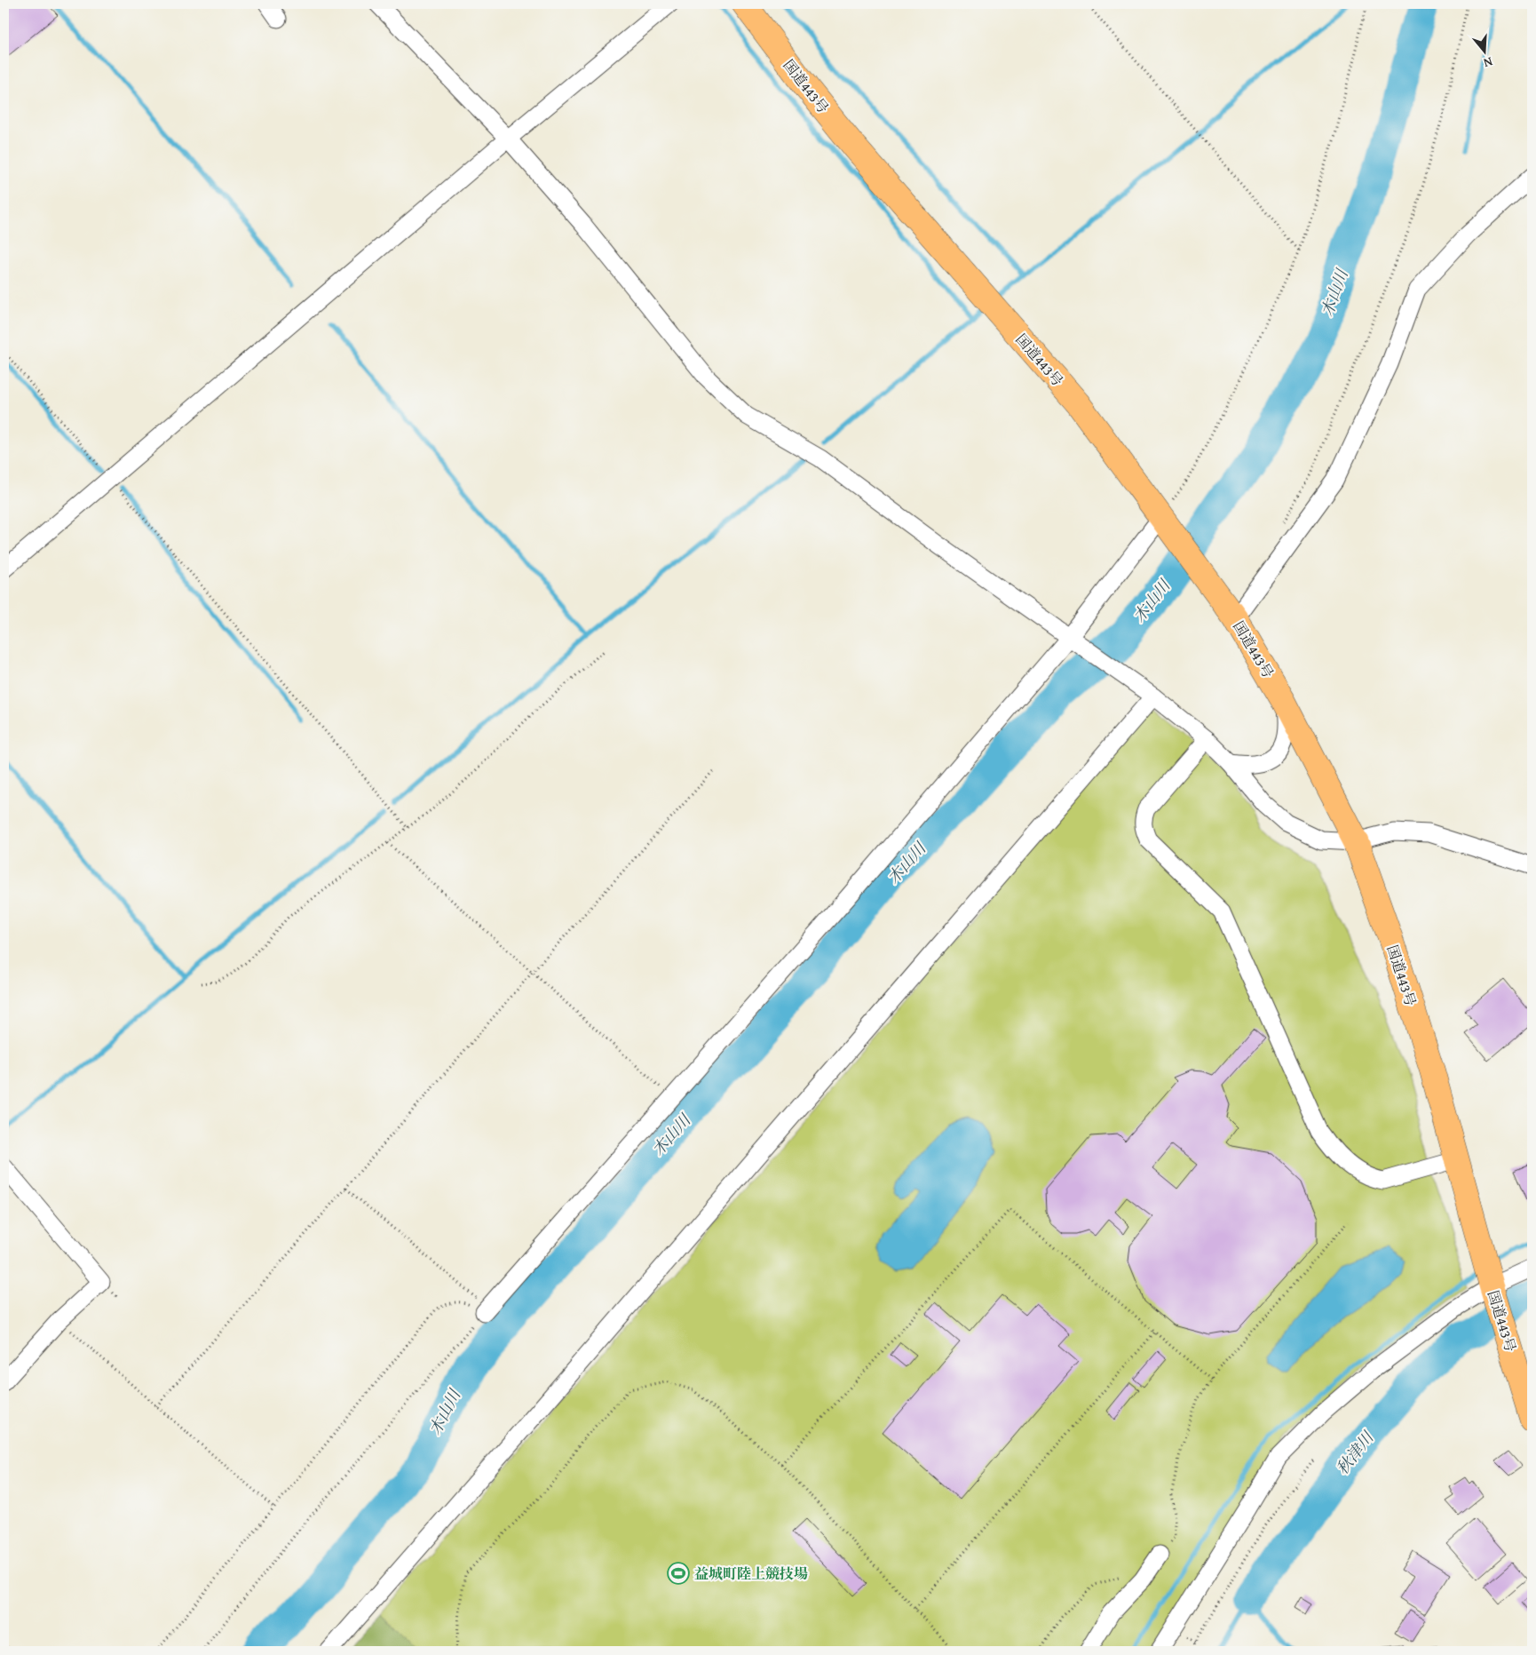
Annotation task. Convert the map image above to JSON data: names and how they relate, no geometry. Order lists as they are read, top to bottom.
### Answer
{
  "streets": {
    "highway": ["国道443号"]
  },
  "water": ["木山川", "秋津川"],
  "places": {
    "sports": ["益城町陸上競技場"]
  },
  "north": "bottom"
}
